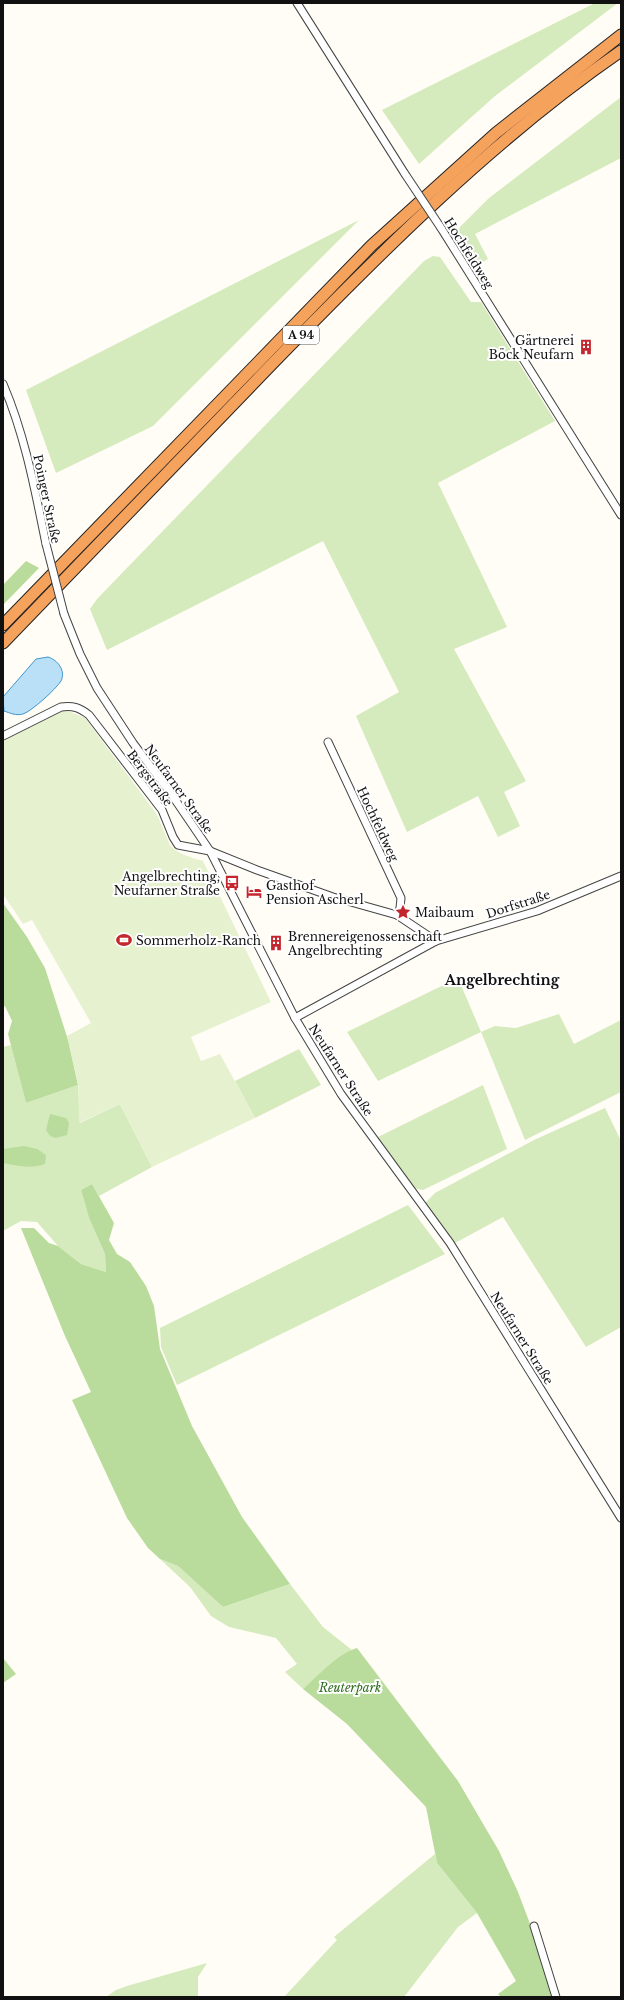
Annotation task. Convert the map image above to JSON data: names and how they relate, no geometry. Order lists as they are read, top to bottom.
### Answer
{
  "streets": {
    "highway": ["A 94"],
    "street": [
      "Hochfeldweg",
      "Poinger Straße",
      "Bergstraße",
      "Neufarner Straße",
      "Dorfstraße"
    ]
  },
  "crossings": [
    ["Hochfeldweg", "Bergstraße"],
    ["Poinger Straße", "Neufarner Straße"],
    ["Bergstraße", "Neufarner Straße"],
    ["Bergstraße", "Dorfstraße"],
    ["Neufarner Straße", "Dorfstraße"]
  ],
  "districts": ["Angelbrechting"],
  "parks": ["Reuterpark"],
  "places": {
    "building": ["Gärtnerei Böck Neufarn", "Brennereigenossenschaft Angelbrechting"],
    "bus stop": ["Angelbrechting, Neufarner Straße"],
    "hotel": ["Gasthof Pension Ascherl"],
    "place": ["Maibaum"],
    "sports": ["Sommerholz-Ranch"]
  }
}
